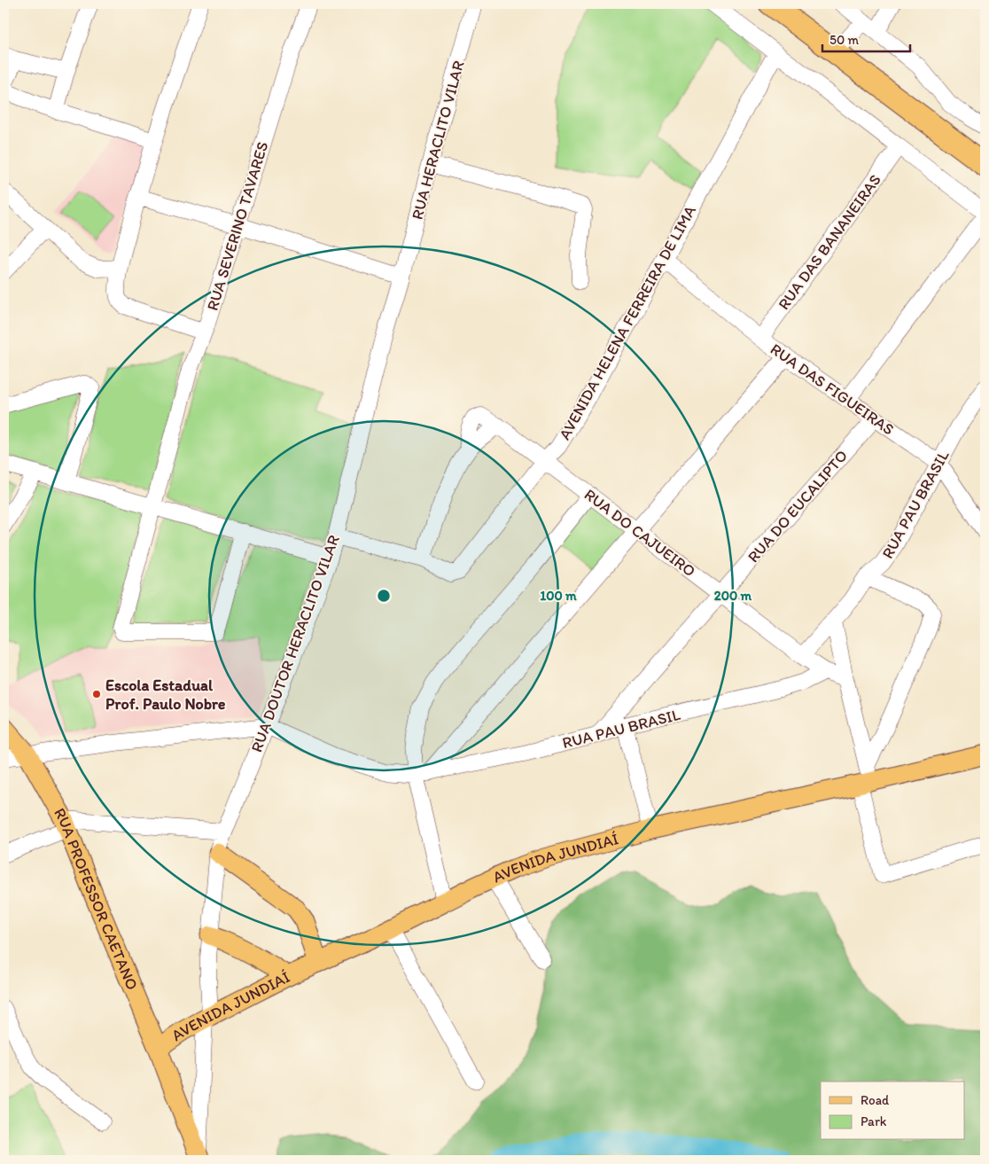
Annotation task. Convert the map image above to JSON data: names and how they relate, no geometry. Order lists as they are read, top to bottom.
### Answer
{
  "streets": {
    "main road": ["AVENIDA JUNDIAÍ", "RUA PROFESSOR CAETANO"],
    "street": [
      "RUA HERACLITO VILAR",
      "RUA SEVERINO TAVARES",
      "RUA DAS BANANEIRAS",
      "AVENIDA HELENA FERREIRA DE LIMA",
      "RUA DAS FIGUEIRAS",
      "RUA PAU BRASIL",
      "RUA DO EUCALIPTO",
      "RUA DO CAJUEIRO",
      "RUA DOUTOR HERACLITO VILAR"
    ]
  },
  "crossings": [
    ["RUA HERACLITO VILAR", "RUA DOUTOR HERACLITO VILAR"],
    ["RUA DAS BANANEIRAS", "RUA DAS FIGUEIRAS"],
    ["AVENIDA HELENA FERREIRA DE LIMA", "RUA DAS FIGUEIRAS"],
    ["AVENIDA HELENA FERREIRA DE LIMA", "RUA DO CAJUEIRO"],
    ["RUA DAS FIGUEIRAS", "RUA PAU BRASIL"],
    ["RUA DAS FIGUEIRAS", "RUA DO EUCALIPTO"],
    ["RUA PAU BRASIL", "RUA DO EUCALIPTO"],
    ["RUA PAU BRASIL", "RUA DO CAJUEIRO"],
    ["RUA PAU BRASIL", "RUA DOUTOR HERACLITO VILAR"],
    ["RUA DO EUCALIPTO", "RUA DO CAJUEIRO"],
    ["AVENIDA JUNDIAÍ", "RUA PROFESSOR CAETANO"]
  ],
  "places": ["Escola Estadual Prof. Paulo Nobre"],
  "legend": ["Road", "Park"],
  "scale_bar": "50 m",
  "rings": ["100 m", "200 m"]
}
